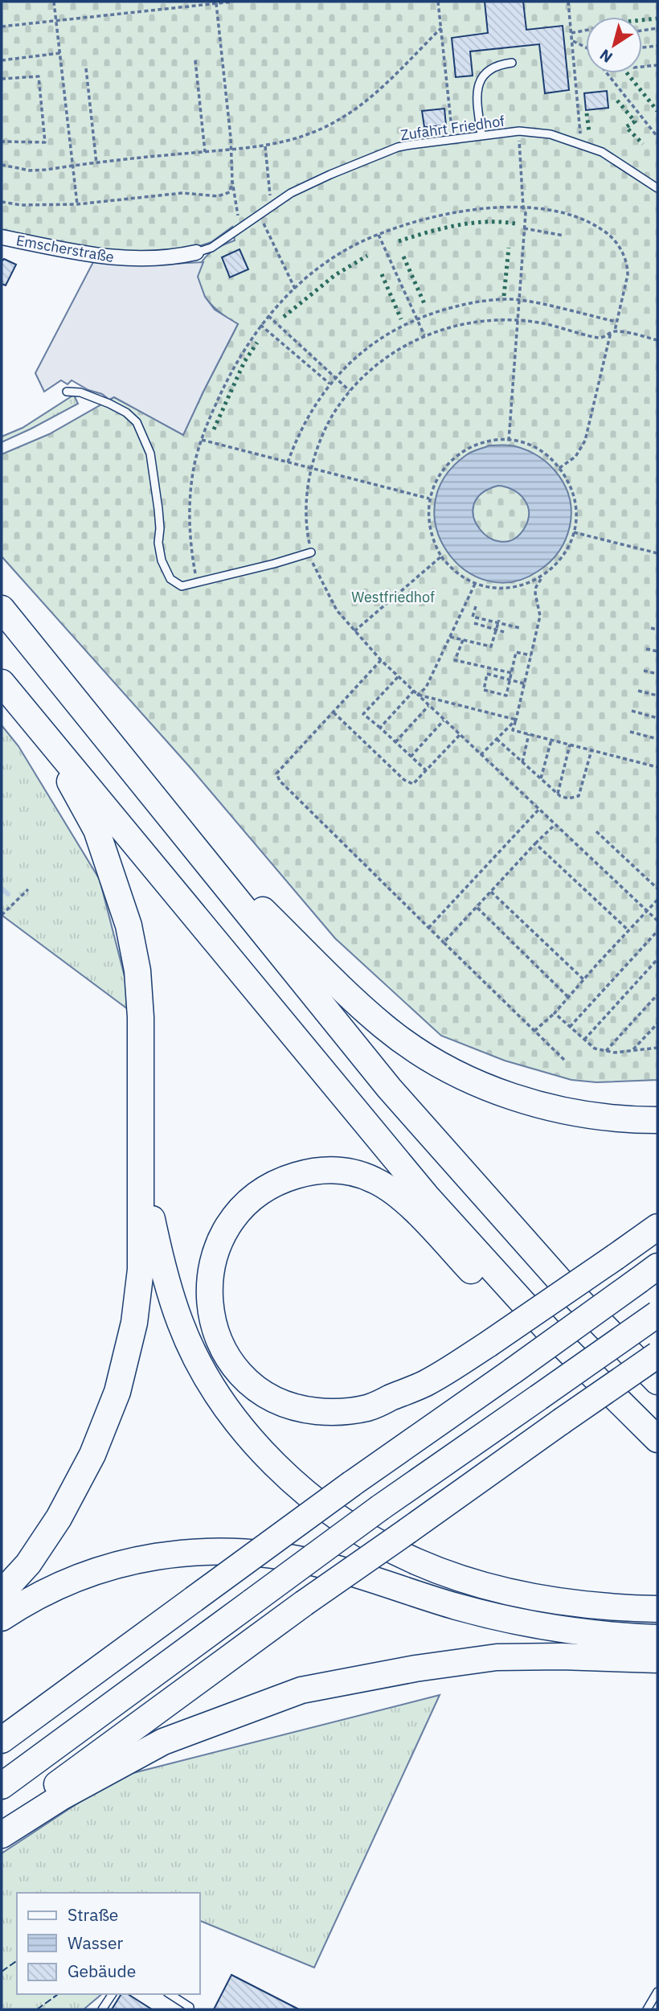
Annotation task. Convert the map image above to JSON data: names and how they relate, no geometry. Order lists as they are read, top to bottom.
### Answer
{
  "streets": {
    "street": ["Emscherstraße"],
    "lane": ["Zufahrt Friedhof"]
  },
  "crossings": [
    ["Zufahrt Friedhof", "Emscherstraße"]
  ],
  "parks": ["Westfriedhof"],
  "legend": ["Straße", "Wasser", "Gebäude"],
  "north": "bottom left"
}
